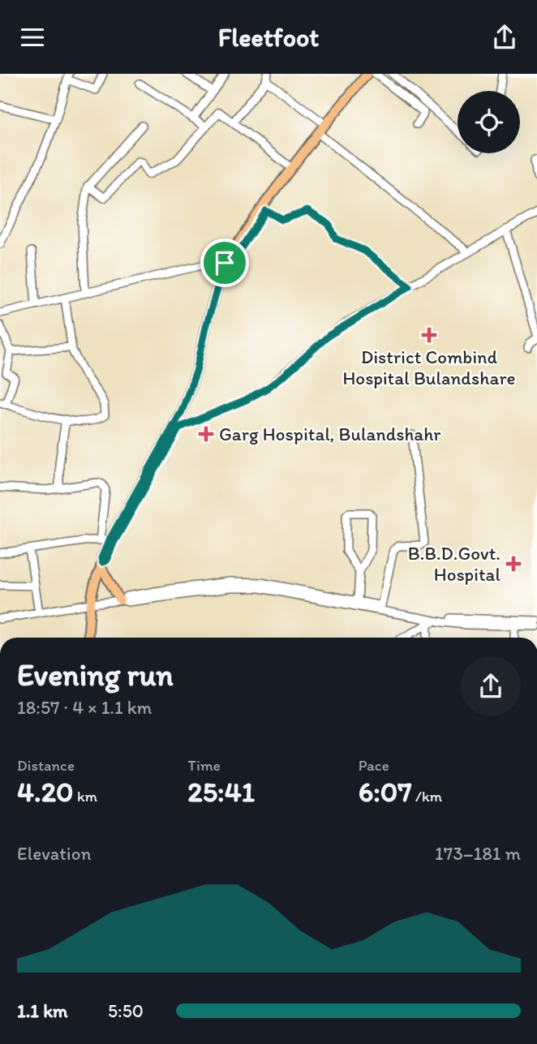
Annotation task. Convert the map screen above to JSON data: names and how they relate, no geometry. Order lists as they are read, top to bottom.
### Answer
{
  "places": {
    "health": ["District Combind Hospital Bulandshare", "Garg Hospital, Bulandshahr", "B.B.D.Govt. Hospital"]
  },
  "page": {
    "header": "Fleetfoot",
    "heading": ["Evening run", "18:57 · 4 × 1.1 km"],
    "stats": [
      ["Distance", "4.20 km"],
      ["Time", "25:41"],
      ["Pace", "6:07 /km"]
    ],
    "chart": ["Elevation", "173–181 m"],
    "list": [
      {
        "name": "1.1 km",
        "note": "5:50"
      }
    ]
  }
}
